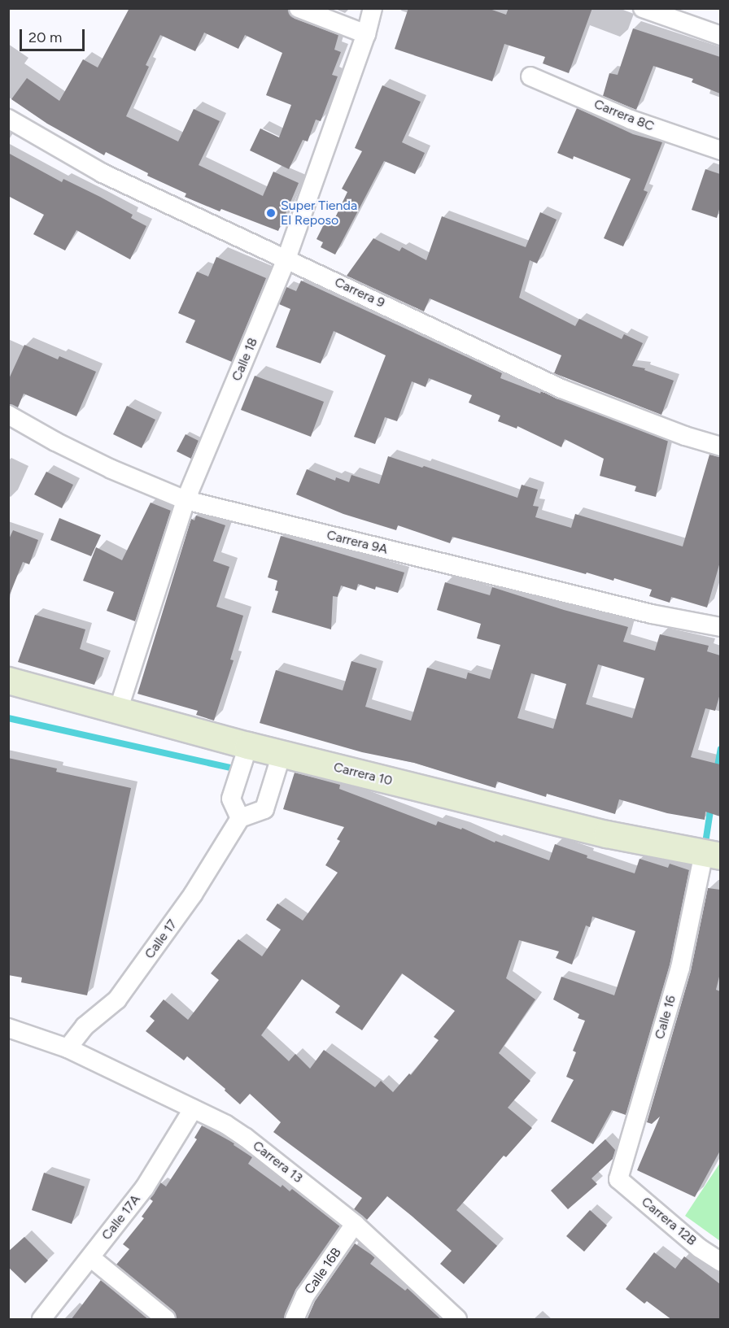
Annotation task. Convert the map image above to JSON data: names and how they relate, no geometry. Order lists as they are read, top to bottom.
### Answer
{
  "streets": {
    "street": [
      "Carrera 8C",
      "Carrera 9",
      "Calle 18",
      "Carrera 9A",
      "Carrera 10",
      "Calle 17",
      "Calle 16",
      "Carrera 13",
      "Calle 17A",
      "Carrera 12B",
      "Calle 16B"
    ]
  },
  "crossings": [
    ["Carrera 9", "Calle 18"],
    ["Calle 18", "Carrera 9A"],
    ["Calle 18", "Carrera 10"],
    ["Carrera 10", "Calle 16"],
    ["Calle 17", "Carrera 13"],
    ["Calle 16", "Carrera 12B"],
    ["Carrera 13", "Calle 17A"],
    ["Carrera 13", "Calle 16B"]
  ],
  "places": ["Super Tienda El Reposo"],
  "scale_bar": "20 m"
}
